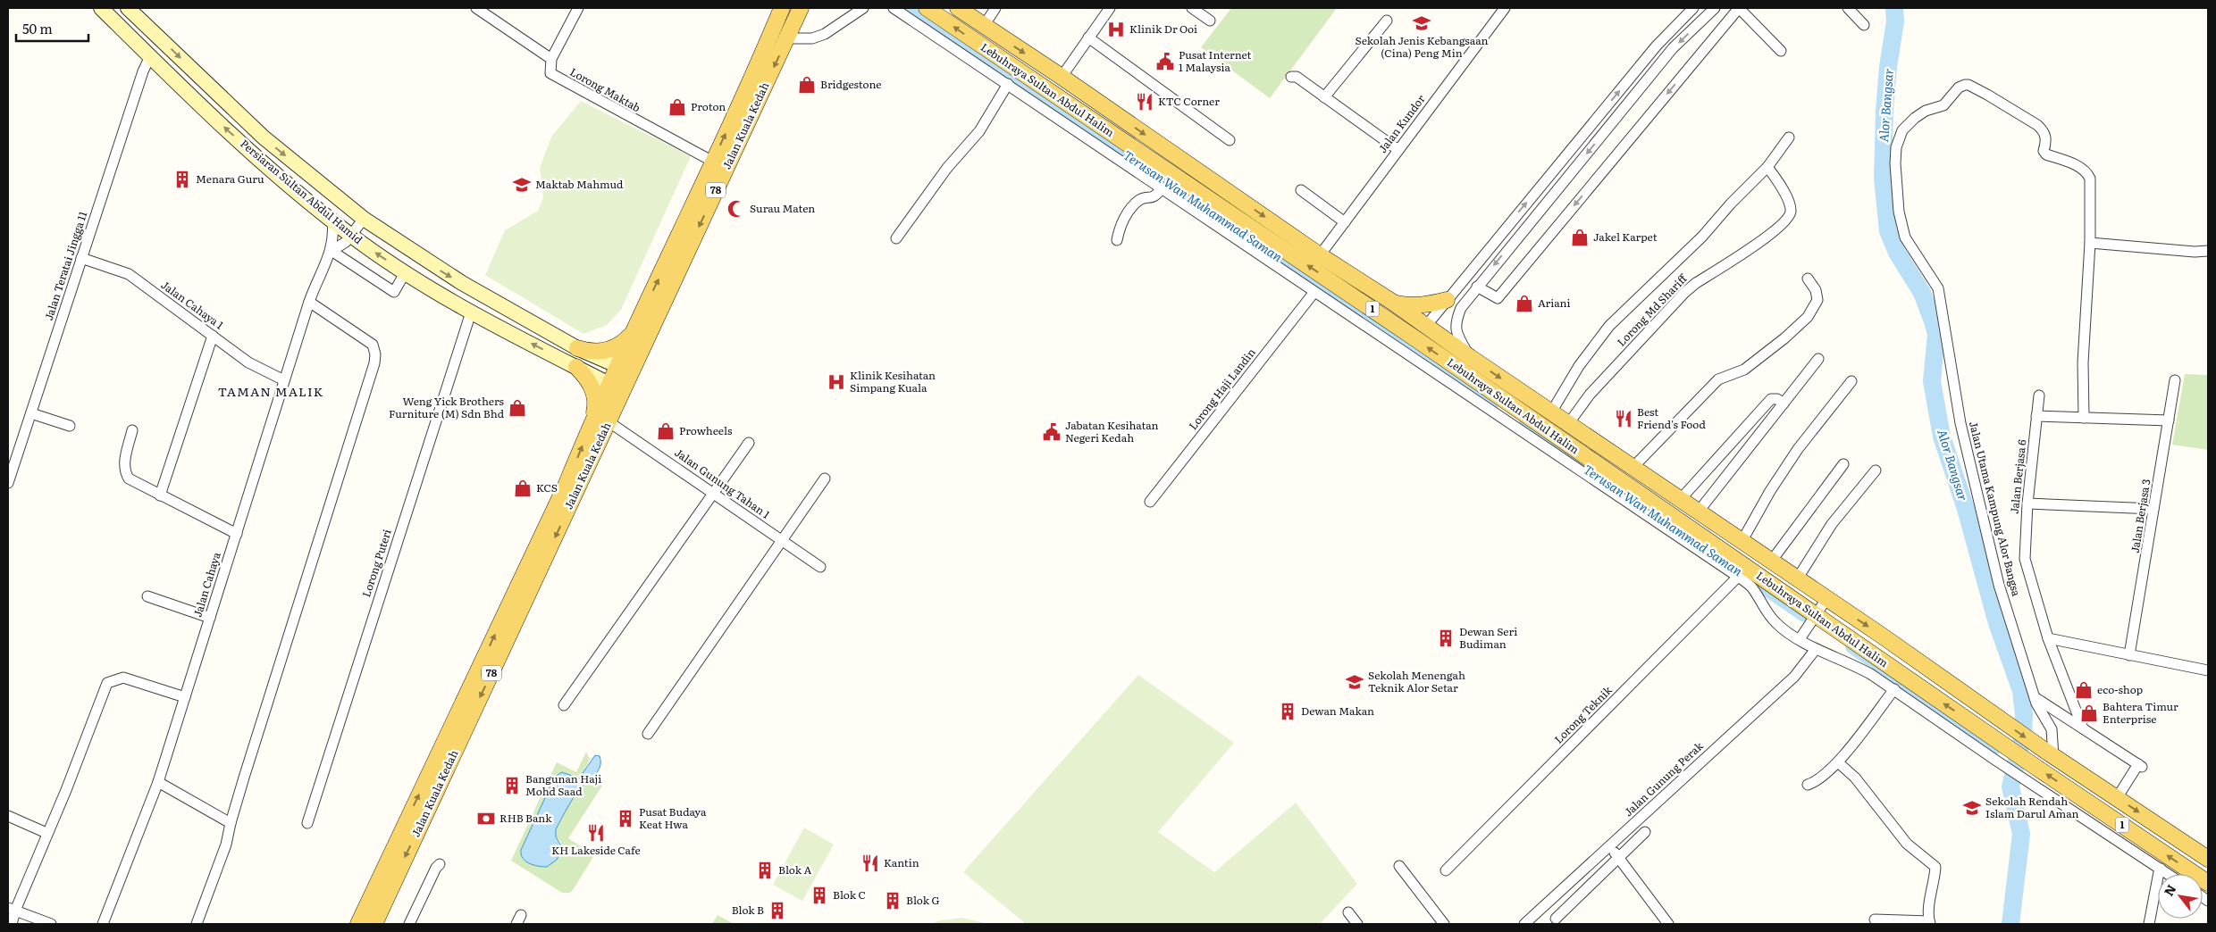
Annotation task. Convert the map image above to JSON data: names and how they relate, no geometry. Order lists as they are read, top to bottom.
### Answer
{
  "streets": {
    "main road": [
      "Lebuhraya Sultan Abdul Halim",
      "Jalan Kuala Kedah",
      "78",
      "Persiaran Sultan Abdul Hamid",
      "1"
    ],
    "street": [
      "Lorong Maktab",
      "Jalan Kundor",
      "Jalan Teratai Jingga 11",
      "Jalan Cahaya 1",
      "Lorong Md Shariff",
      "Lorong Haji Landin",
      "Jalan Berjasa 6",
      "Jalan Gunung Tahan 1",
      "Jalan Utama Kampung Alor Bangsa",
      "Jalan Berjasa 3",
      "Lorong Puteri",
      "Jalan Cahaya",
      "Lorong Teknik",
      "Jalan Gunung Perak"
    ]
  },
  "crossings": [
    ["Lorong Maktab", "Jalan Kuala Kedah"],
    ["Lebuhraya Sultan Abdul Halim", "Jalan Kundor"],
    ["Lebuhraya Sultan Abdul Halim", "Lorong Md Shariff"],
    ["Lebuhraya Sultan Abdul Halim", "Jalan Utama Kampung Alor Bangsa"],
    ["Jalan Kuala Kedah", "Persiaran Sultan Abdul Hamid"],
    ["Jalan Kuala Kedah", "Jalan Gunung Tahan 1"],
    ["Persiaran Sultan Abdul Hamid", "Jalan Teratai Jingga 11"],
    ["Persiaran Sultan Abdul Hamid", "Lorong Puteri"],
    ["Persiaran Sultan Abdul Hamid", "Jalan Cahaya"],
    ["Jalan Teratai Jingga 11", "Jalan Cahaya 1"],
    ["Jalan Cahaya 1", "Jalan Cahaya"]
  ],
  "districts": ["TAMAN MALIK"],
  "water": ["Alor Bangsar", "Terusan Wan Muhammad Saman"],
  "places": {
    "school or university": [
      "Sekolah Jenis Kebangsaan (Cina) Peng Min",
      "Maktab Mahmud",
      "Sekolah Menengah Teknik Alor Setar",
      "Sekolah Rendah Islam Darul Aman"
    ],
    "hospital": ["Klinik Dr Ooi", "Klinik Kesihatan Simpang Kuala"],
    "public building": ["Pusat Internet 1 Malaysia", "Jabatan Kesihatan Negeri Kedah"],
    "shop": [
      "Bridgestone",
      "Proton",
      "Jakel Karpet",
      "Ariani",
      "Weng Yick Brothers Furniture (M) Sdn Bhd",
      "Prowheels",
      "KCS",
      "eco-shop",
      "Bahtera Timur Enterprise"
    ],
    "restaurant": [
      "KTC Corner",
      "Best Friend's Food",
      "KH Lakeside Cafe",
      "Kantin"
    ],
    "building": [
      "Menara Guru",
      "Dewan Seri Budiman",
      "Dewan Makan",
      "Bangunan Haji Mohd Saad",
      "Pusat Budaya Keat Hwa",
      "Blok A",
      "Blok C",
      "Blok G",
      "Blok B"
    ],
    "mosque": ["Surau Maten"],
    "bank": ["RHB Bank"]
  },
  "scale_bar": "50 m",
  "north": "top left"
}
